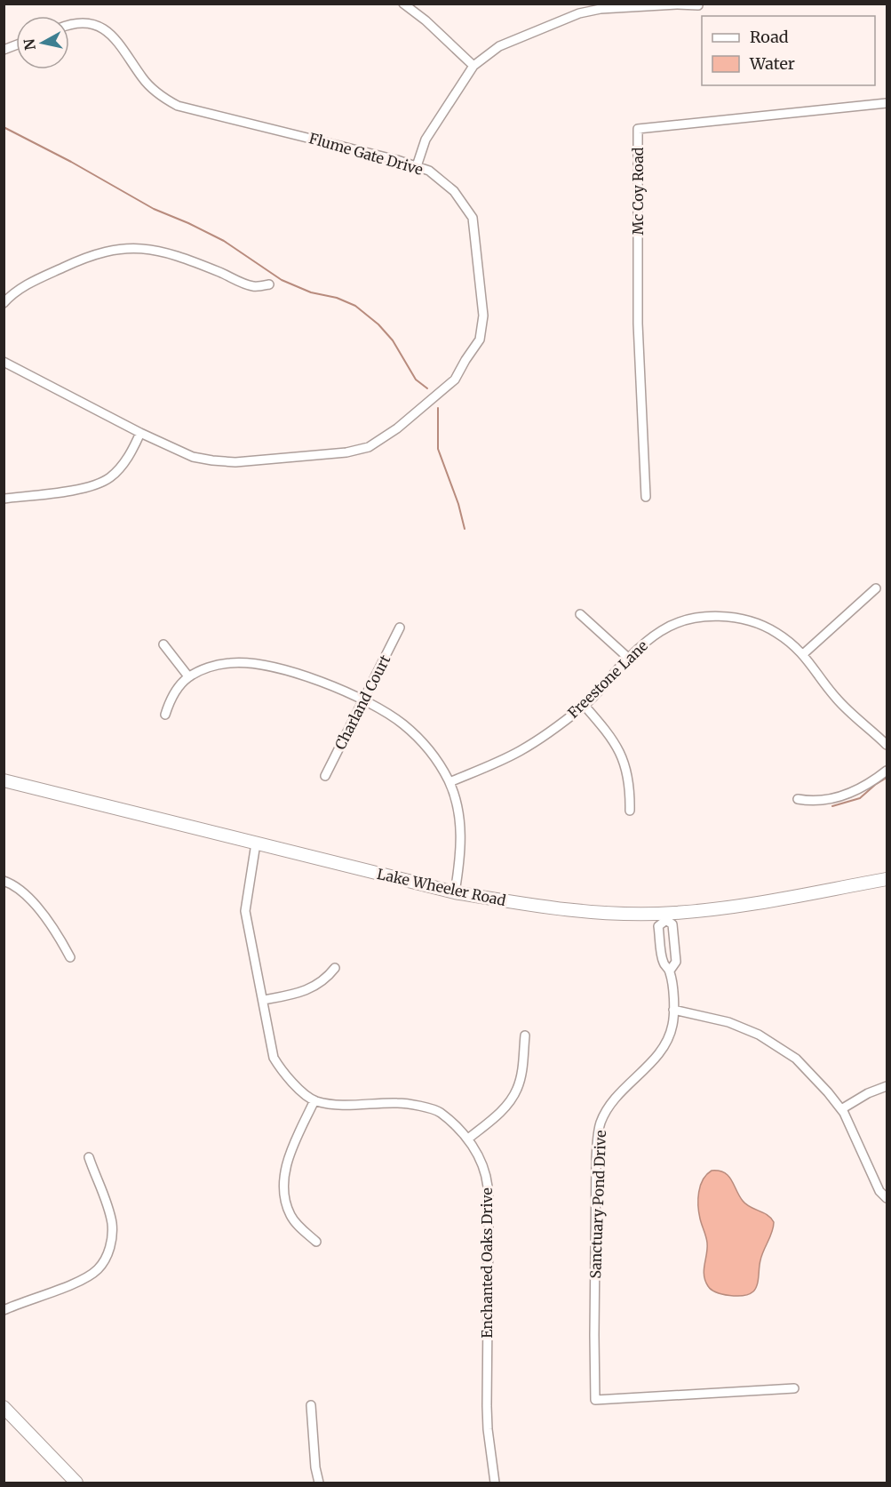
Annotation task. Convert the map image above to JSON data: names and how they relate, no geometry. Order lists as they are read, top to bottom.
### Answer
{
  "streets": {
    "street": [
      "Flume Gate Drive",
      "Mc Coy Road",
      "Freestone Lane",
      "Charland Court",
      "Lake Wheeler Road",
      "Sanctuary Pond Drive",
      "Enchanted Oaks Drive"
    ]
  },
  "crossings": [
    ["Lake Wheeler Road", "Sanctuary Pond Drive"]
  ],
  "legend": ["Road", "Water"],
  "north": "left"
}
